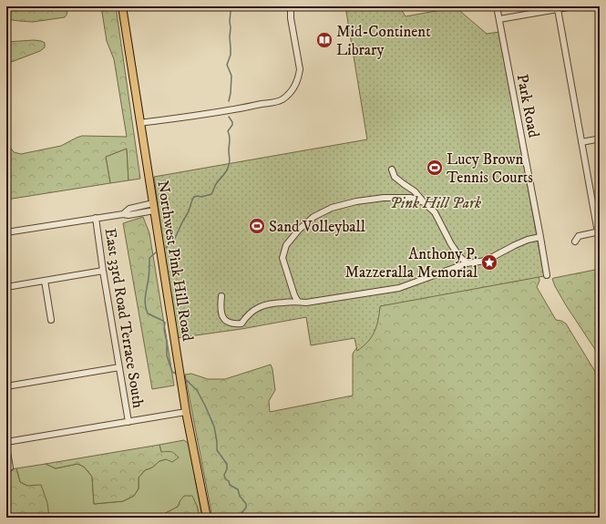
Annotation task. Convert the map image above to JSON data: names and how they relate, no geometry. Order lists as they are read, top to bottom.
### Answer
{
  "streets": {
    "main road": ["Northwest Pink Hill Road"],
    "street": ["Park Road", "East 33rd Road Terrace South"]
  },
  "parks": ["Pink Hill Park"],
  "places": {
    "library": ["Mid-Continent Library"],
    "sports": ["Lucy Brown Tennis Courts", "Sand Volleyball"],
    "place": ["Anthony P. Mazzeralla Memorial"]
  }
}
